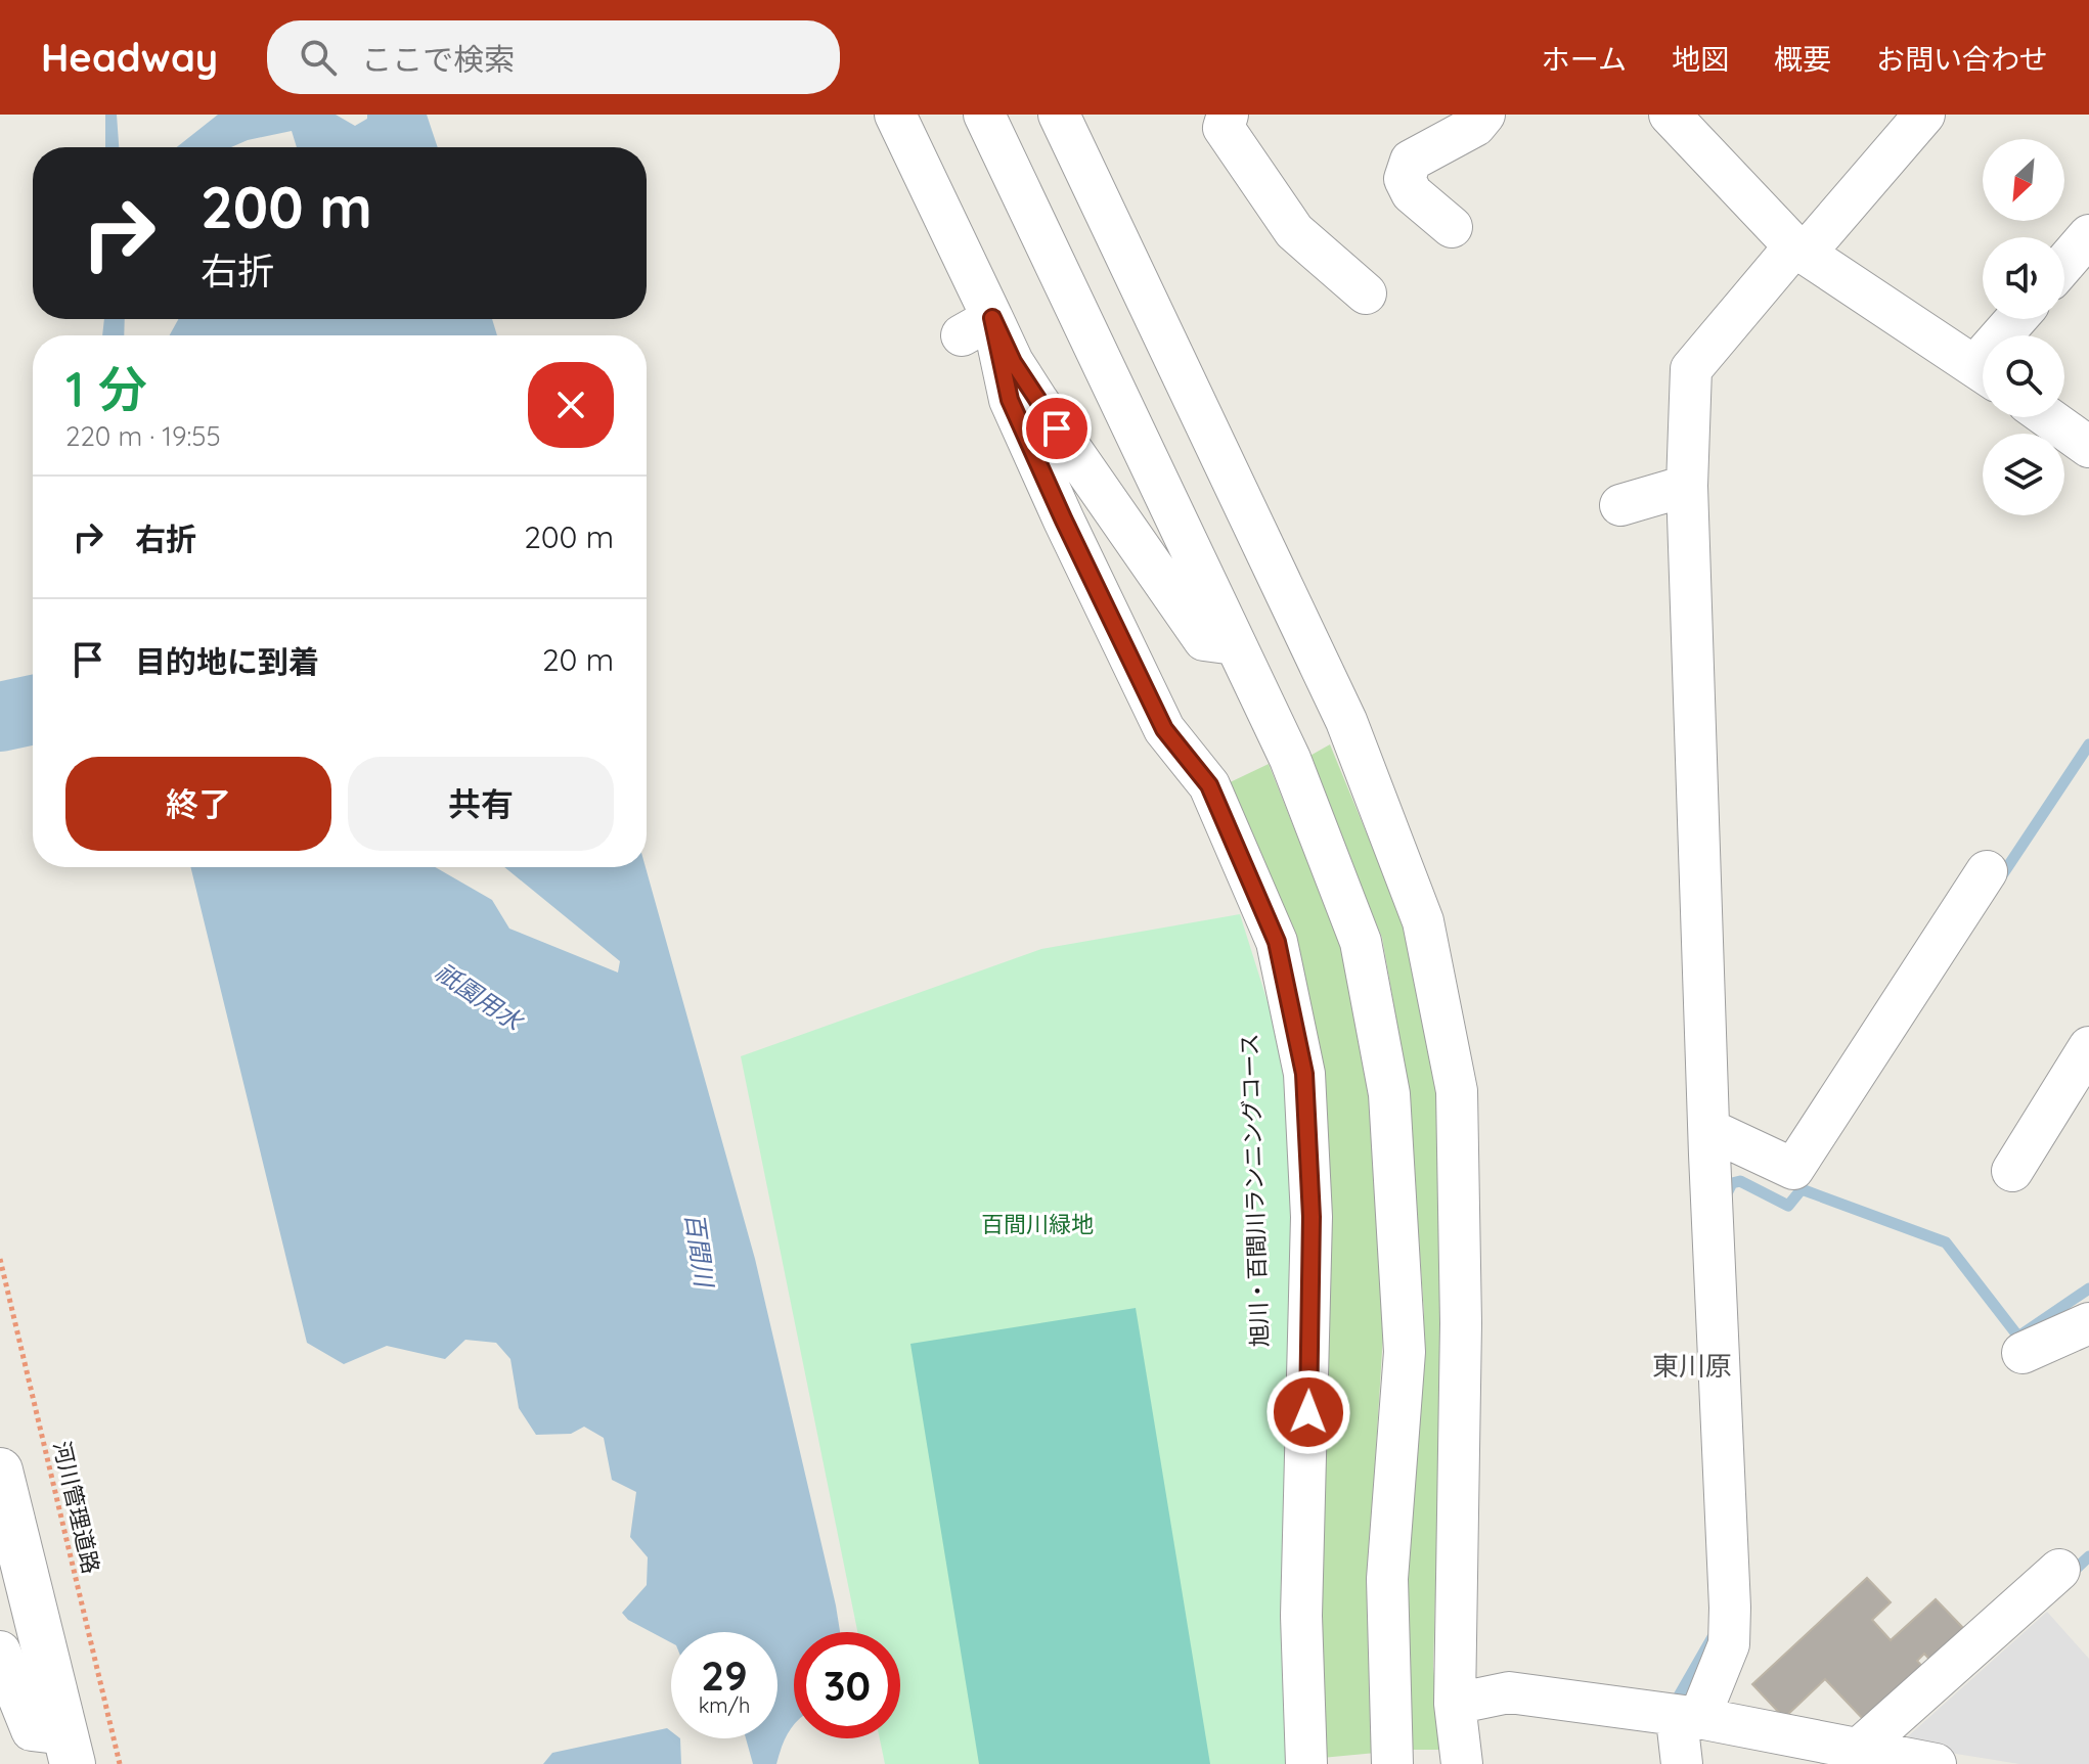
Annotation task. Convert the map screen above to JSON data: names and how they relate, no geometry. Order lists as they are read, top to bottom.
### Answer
{
  "streets": {
    "path": ["河川管理道路"]
  },
  "districts": ["東川原"],
  "water": ["祇園用水", "百間川"],
  "parks": ["百間川緑地"],
  "north": "bottom left",
  "page": {
    "header": "Headway",
    "search": "ここで検索",
    "nav": [
      "ホーム",
      "地図",
      "概要",
      "お問い合わせ"
    ],
    "turn": ["200 m", "右折"],
    "heading": ["1 分", "220 m · 19:55"],
    "list": [
      {
        "name": "右折",
        "value": "200 m"
      },
      {
        "name": "目的地に到着",
        "value": "20 m"
      }
    ],
    "buttons": ["終了", "共有"],
    "speed": "29 km/h",
    "limit": "30"
  }
}
